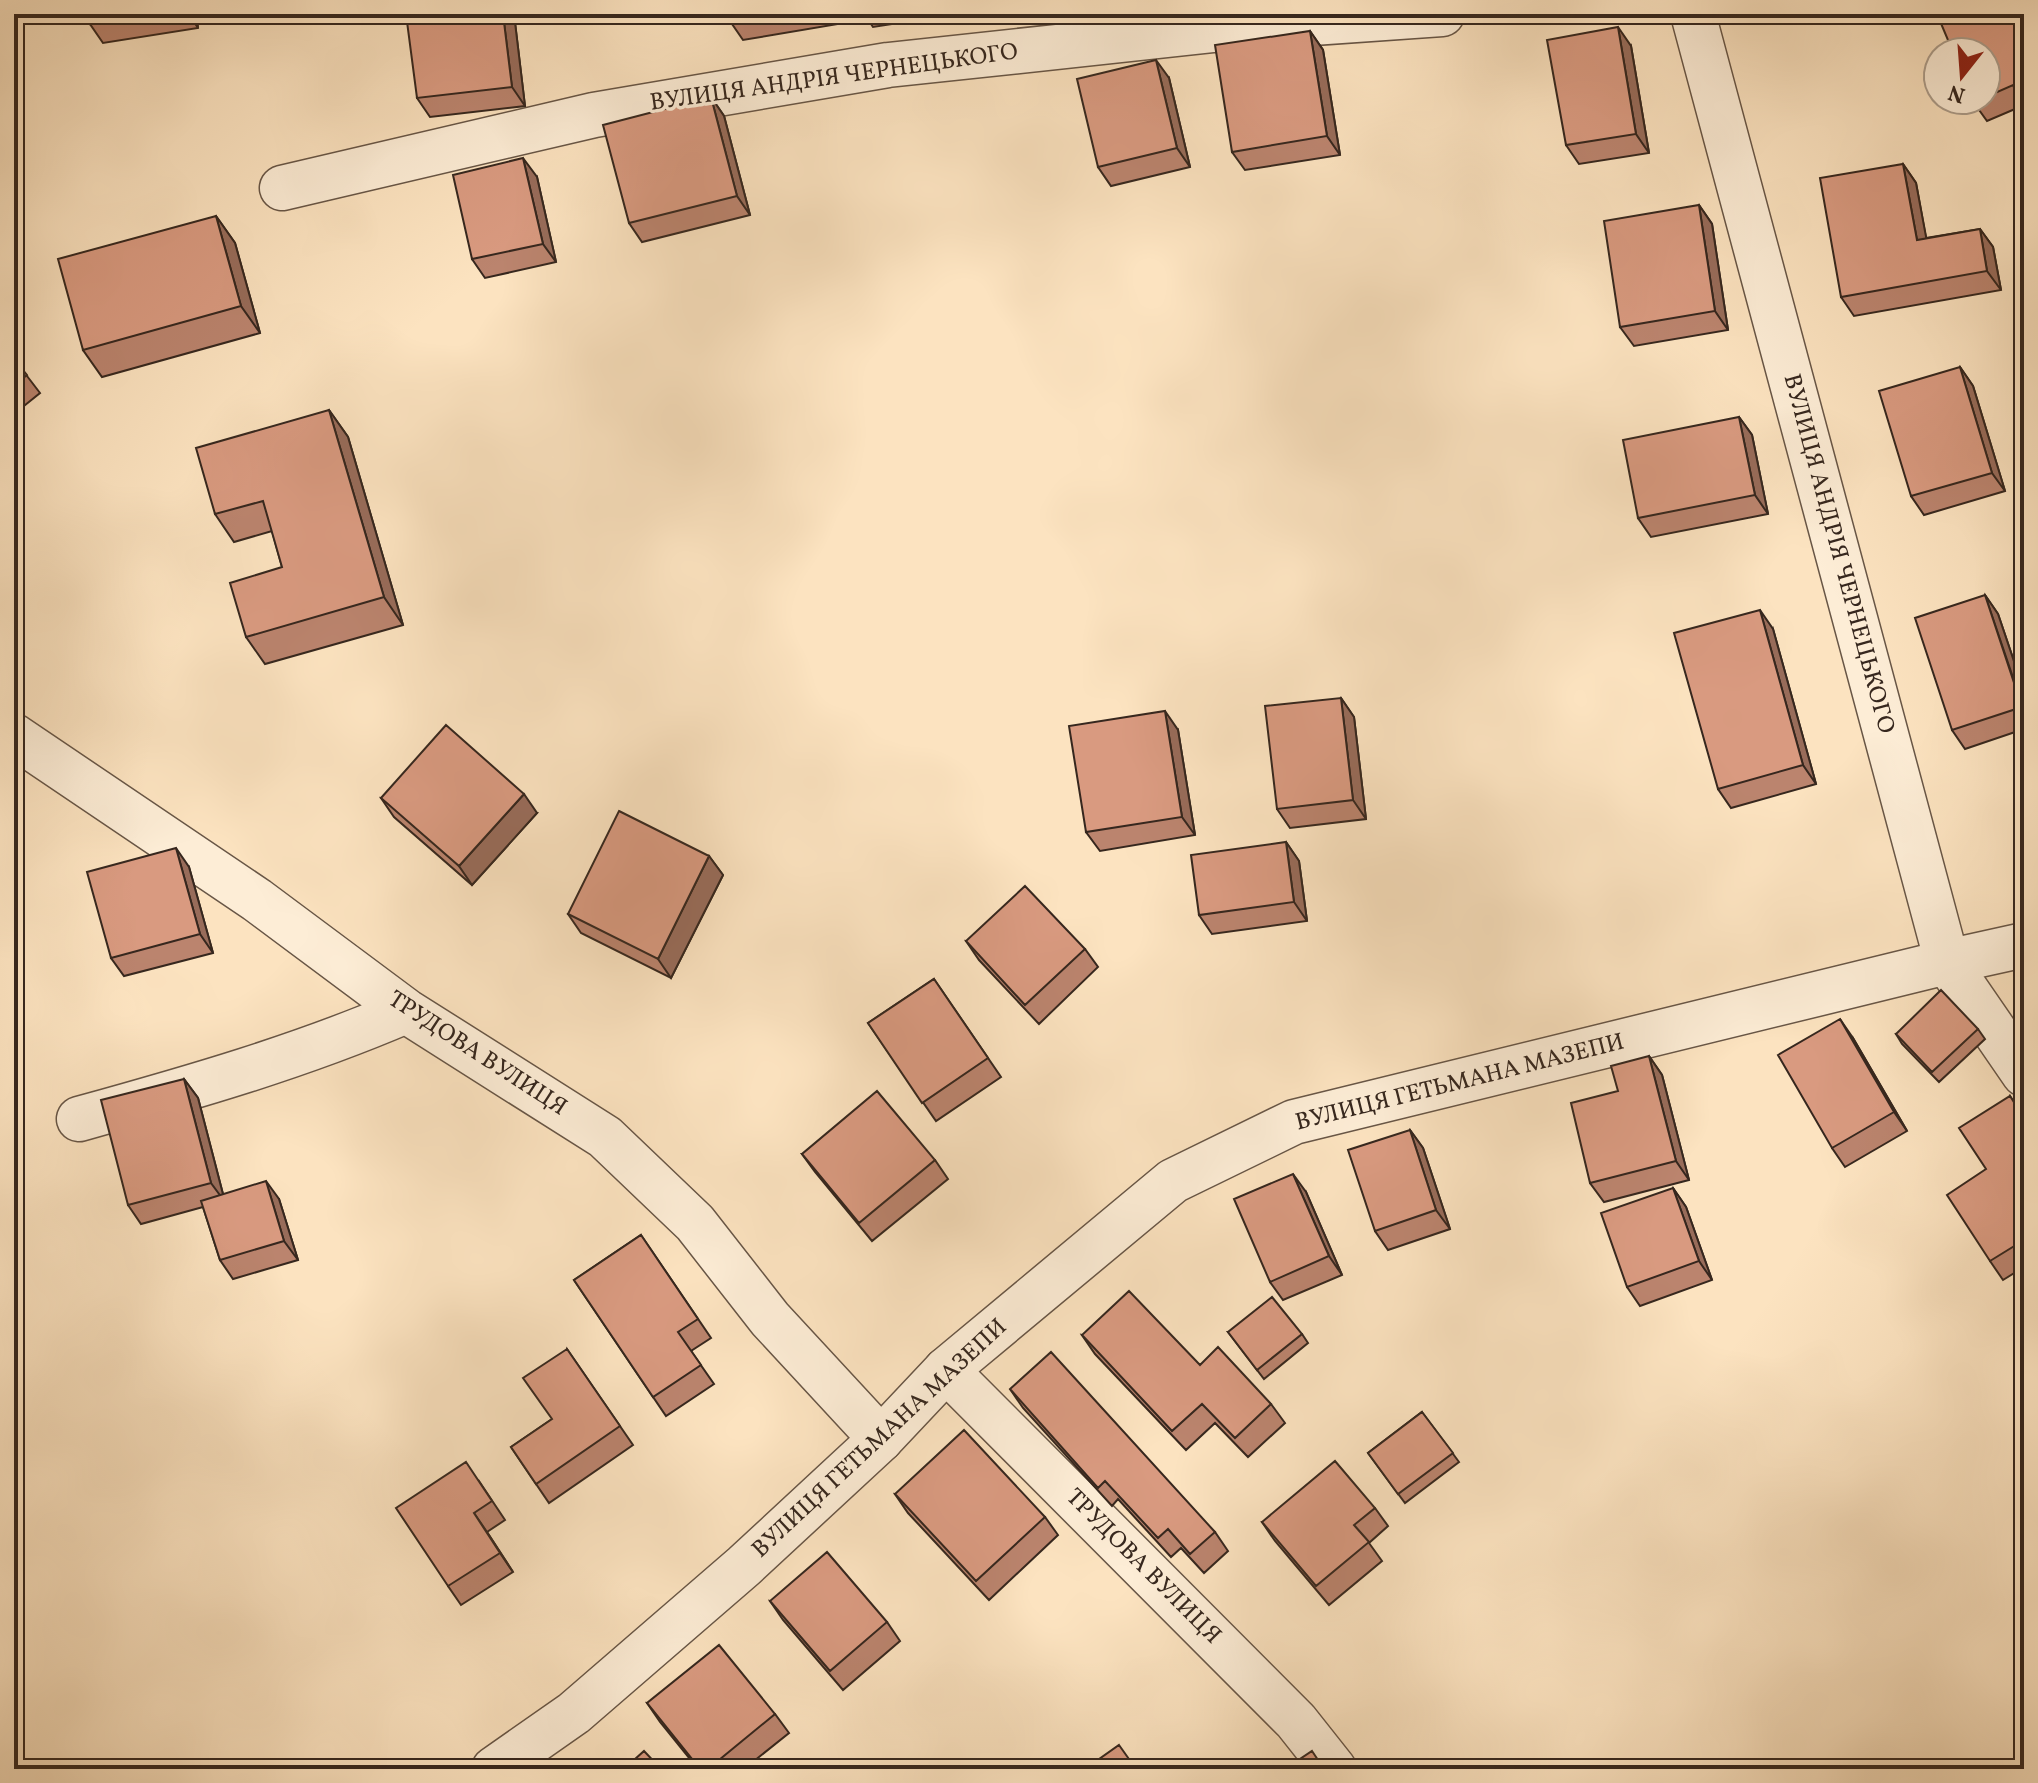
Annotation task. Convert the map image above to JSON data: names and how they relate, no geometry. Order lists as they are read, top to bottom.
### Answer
{
  "streets": {
    "street": ["ВУЛИЦЯ АНДРІЯ ЧЕРНЕЦЬКОГО", "ТРУДОВА ВУЛИЦЯ", "ВУЛИЦЯ ГЕТЬМАНА МАЗЕПИ"]
  },
  "crossings": [
    ["ВУЛИЦЯ АНДРІЯ ЧЕРНЕЦЬКОГО", "ВУЛИЦЯ ГЕТЬМАНА МАЗЕПИ"],
    ["ТРУДОВА ВУЛИЦЯ", "ВУЛИЦЯ ГЕТЬМАНА МАЗЕПИ"]
  ],
  "north": "bottom"
}
